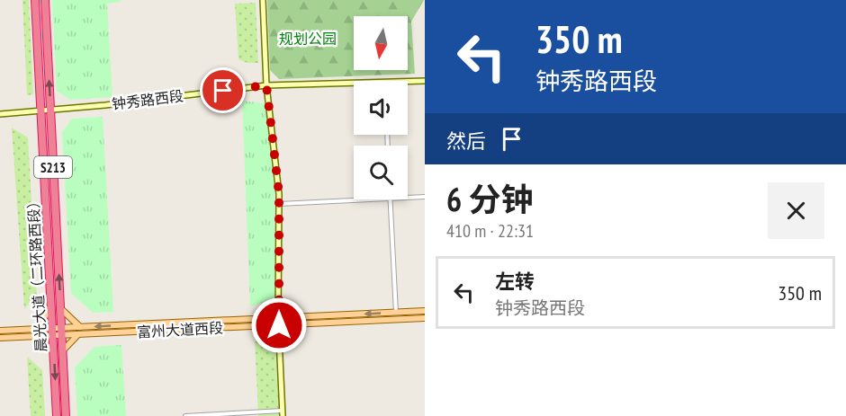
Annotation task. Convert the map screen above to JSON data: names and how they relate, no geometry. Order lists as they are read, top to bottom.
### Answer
{
  "streets": {
    "highway": ["S213", "晨光大道（二环路西段）"],
    "main road": ["富州大道西段"],
    "street": ["钟秀路西段"]
  },
  "crossings": [
    ["钟秀路西段", "晨光大道（二环路西段）"],
    ["晨光大道（二环路西段）", "富州大道西段"]
  ],
  "parks": ["规划公园"],
  "north": "bottom",
  "page": {
    "turn": ["350 m", "钟秀路西段"],
    "then": "然后",
    "heading": ["6 分钟", "410 m · 22:31"],
    "list": [
      {
        "name": "左转",
        "note": "钟秀路西段",
        "value": "350 m"
      }
    ]
  }
}
